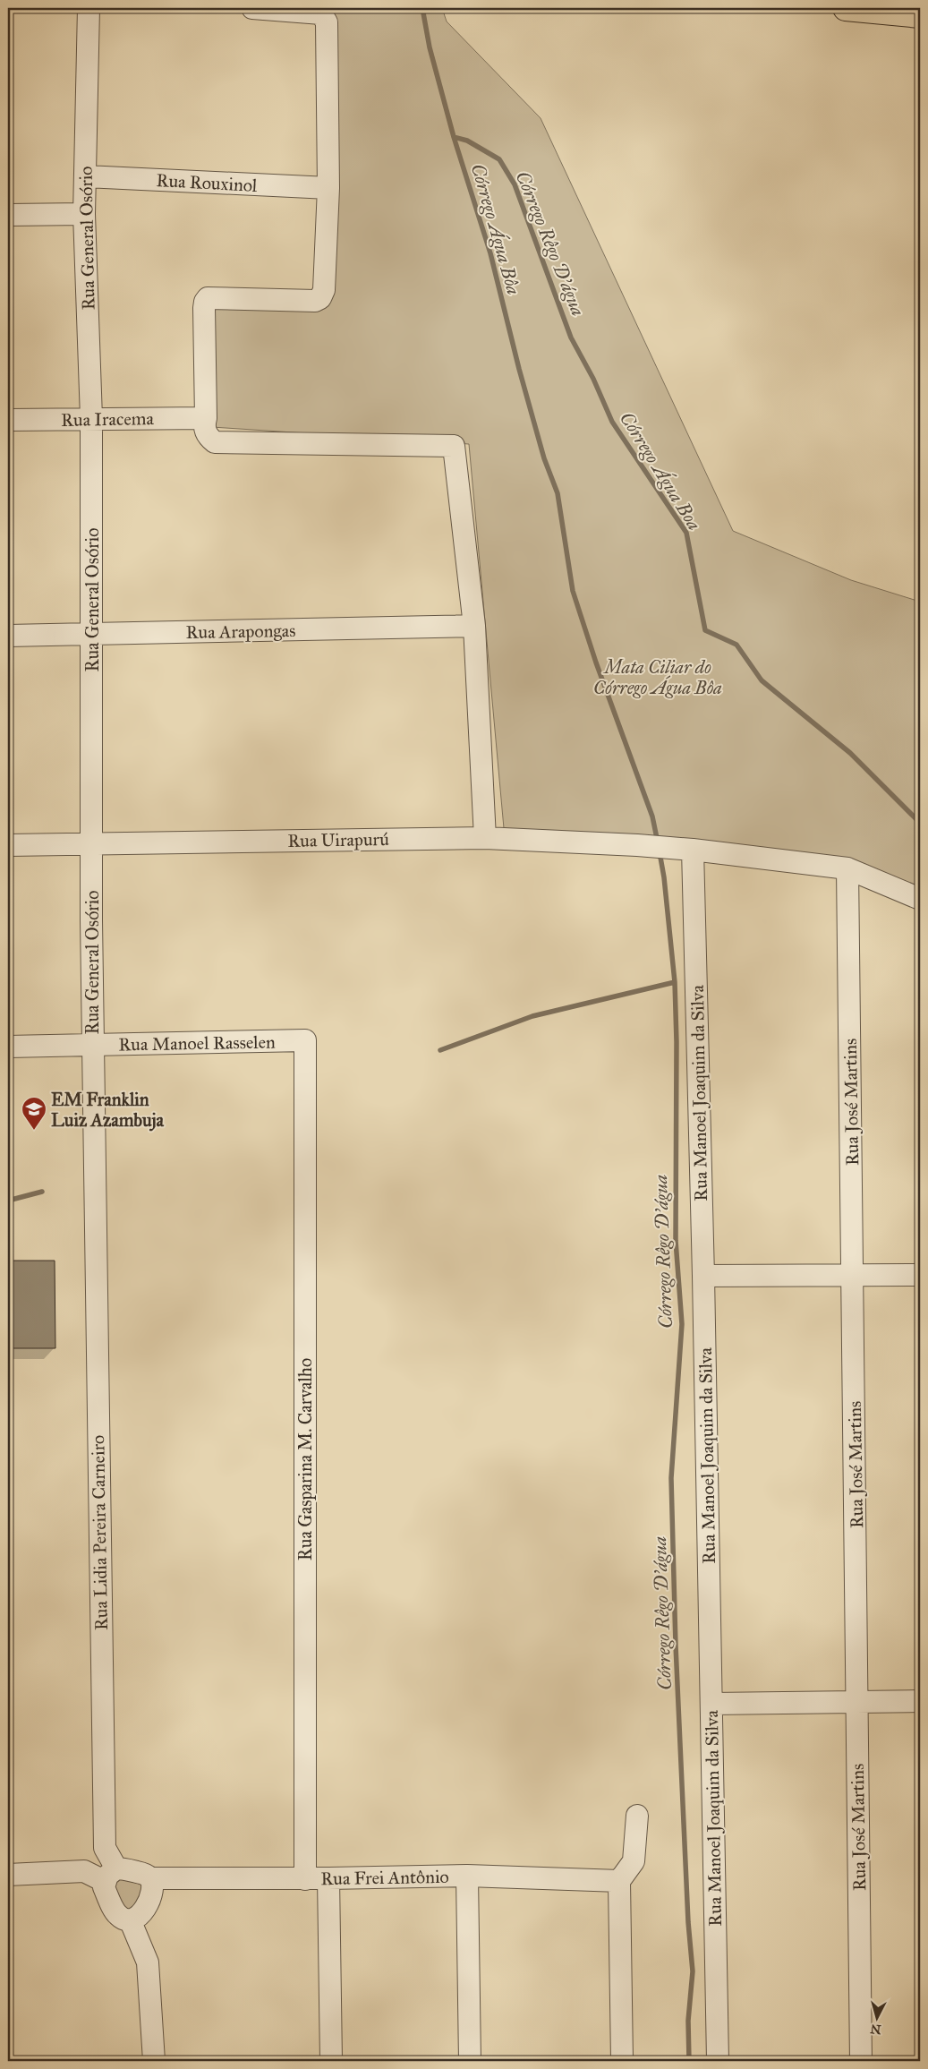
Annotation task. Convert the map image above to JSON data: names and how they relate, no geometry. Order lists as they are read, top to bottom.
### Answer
{
  "streets": {
    "street": [
      "Rua Rouxinol",
      "Rua General Osório",
      "Rua Iracema",
      "Rua Arapongas",
      "Rua Uirapurú",
      "Rua Manoel Rasselen",
      "Rua Manoel Joaquim da Silva",
      "Rua José Martins",
      "Rua Gasparina M. Carvalho",
      "Rua Lidia Pereira Carneiro",
      "Rua Frei Antônio"
    ]
  },
  "crossings": [
    ["Rua Rouxinol", "Rua General Osório"],
    ["Rua General Osório", "Rua Iracema"],
    ["Rua General Osório", "Rua Arapongas"],
    ["Rua General Osório", "Rua Uirapurú"],
    ["Rua General Osório", "Rua Manoel Rasselen"],
    ["Rua General Osório", "Rua Lidia Pereira Carneiro"],
    ["Rua Uirapurú", "Rua Manoel Joaquim da Silva"],
    ["Rua Uirapurú", "Rua José Martins"],
    ["Rua Manoel Rasselen", "Rua Gasparina M. Carvalho"],
    ["Rua Gasparina M. Carvalho", "Rua Frei Antônio"],
    ["Rua Lidia Pereira Carneiro", "Rua Frei Antônio"]
  ],
  "water": ["Córrego Água Bôa", "Córrego Rêgo D'água", "Córrego Água Boa"],
  "parks": ["Mata Ciliar do Córrego Água Bôa"],
  "places": {
    "school or university": ["EM Franklin Luiz Azambuja"]
  },
  "north": "bottom"
}
